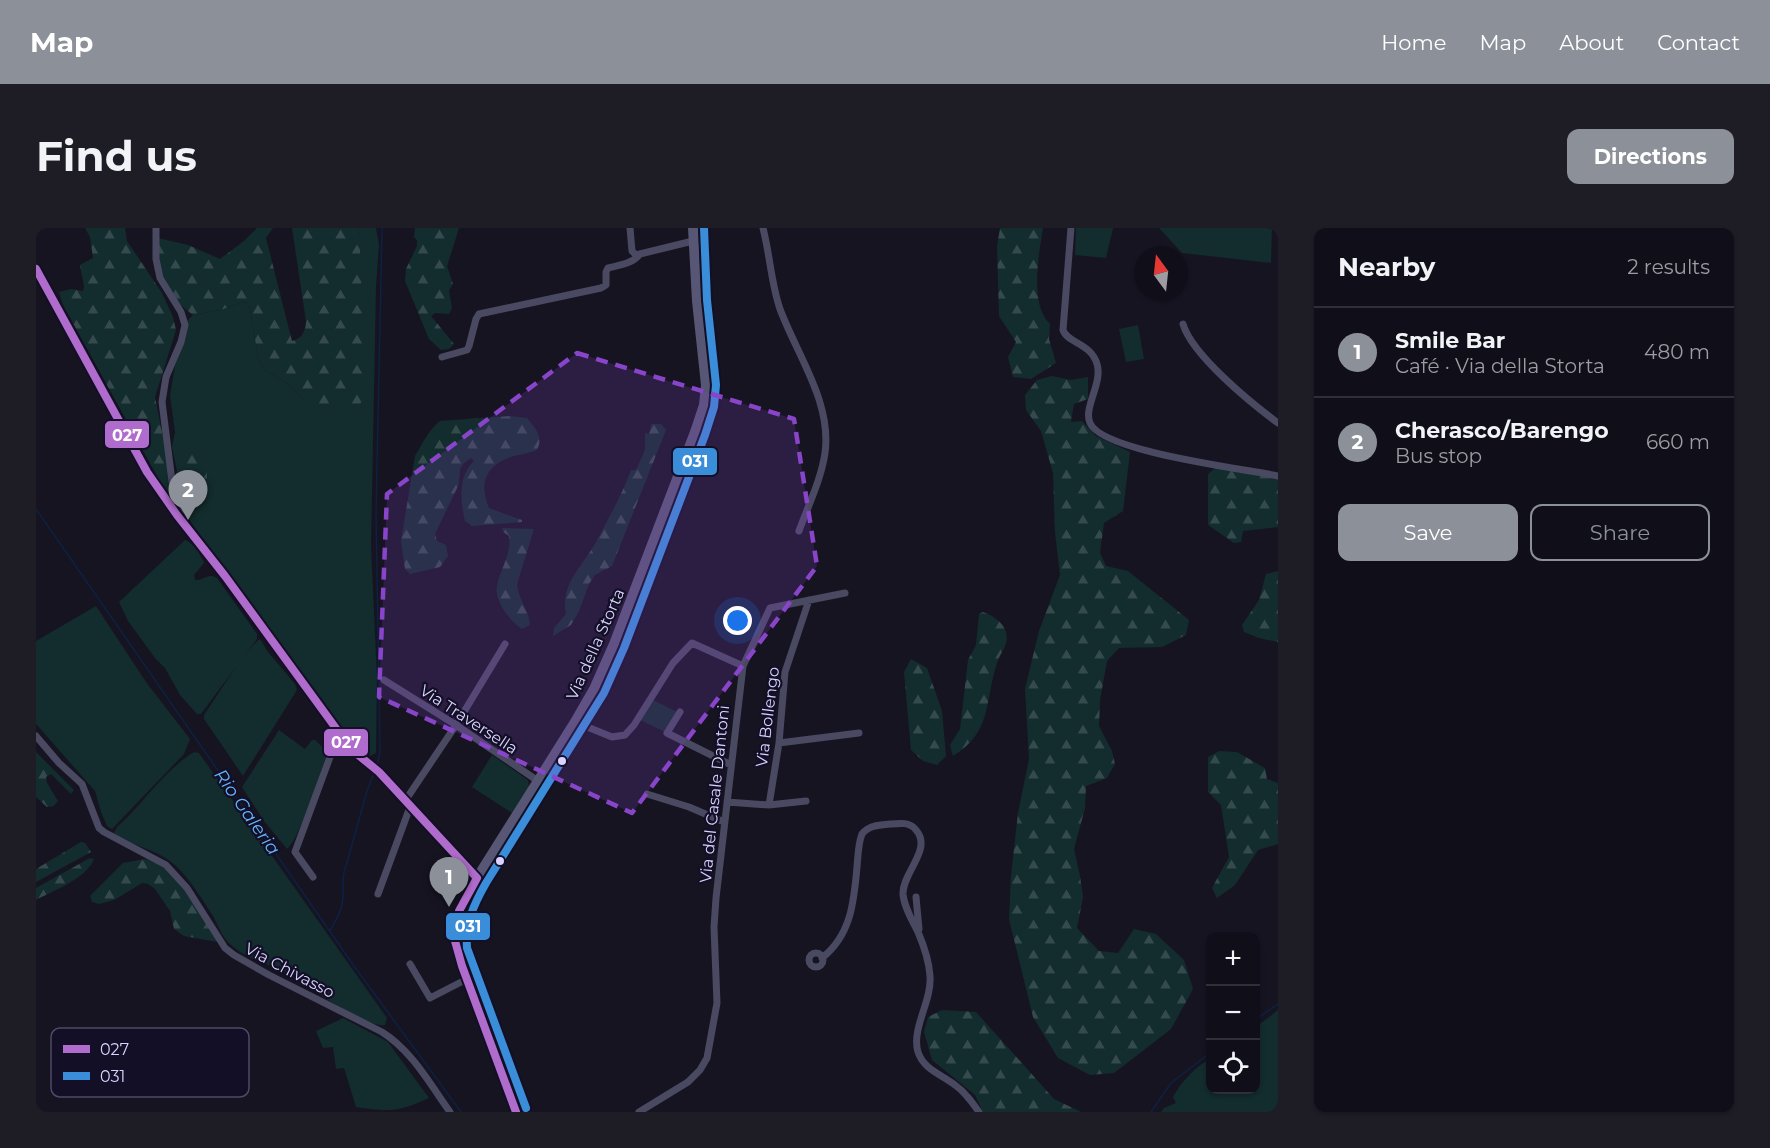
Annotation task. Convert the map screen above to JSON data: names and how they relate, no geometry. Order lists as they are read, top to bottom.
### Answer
{
  "streets": {
    "main road": ["Via della Storta"],
    "street": [
      "Via Bollengo",
      "Via Traversella",
      "Via del Casale Dantoni",
      "Via Chivasso"
    ]
  },
  "crossings": [
    ["Via della Storta", "Via Traversella"],
    ["Via Bollengo", "Via del Casale Dantoni"]
  ],
  "water": ["Rio Galeria"],
  "lines": ["transit line 031", "transit line 027"],
  "legend": ["027", "031"],
  "north": "top",
  "page": {
    "header": "Map",
    "nav": [
      "Home",
      "Map",
      "About",
      "Contact"
    ],
    "buttons": [
      "Directions",
      ["Save", "Share"]
    ],
    "title": "Find us",
    "heading": ["Nearby", "2 results"],
    "list": [
      {
        "mark": "1",
        "name": "Smile Bar",
        "note": "Café · Via della Storta",
        "value": "480 m"
      },
      {
        "mark": "2",
        "name": "Cherasco/Barengo",
        "note": "Bus stop",
        "value": "660 m"
      }
    ],
    "pins": ["2", "1"],
    "map_buttons": ["+", "−"]
  }
}
